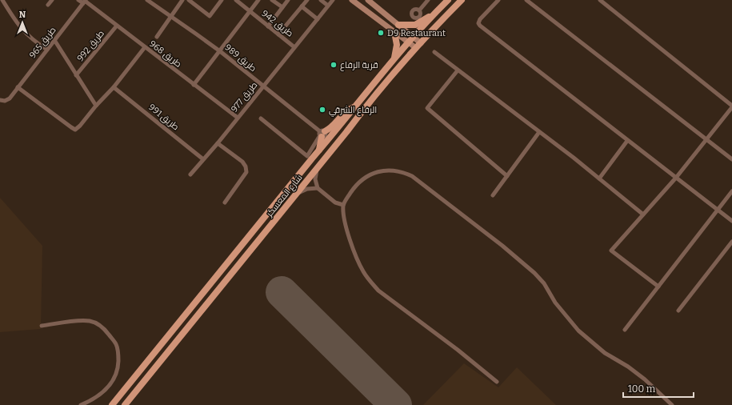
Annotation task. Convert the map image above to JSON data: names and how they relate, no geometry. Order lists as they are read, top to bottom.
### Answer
{
  "streets": {
    "main road": ["شارع المعسكر"],
    "street": [
      "طريق 942",
      "طريق 965",
      "طريق 992",
      "طريق 968",
      "طريق 989",
      "طريق 977",
      "طريق 991"
    ]
  },
  "crossings": [
    ["طريق 942", "طريق 977"],
    ["طريق 965", "طريق 992"],
    ["طريق 965", "طريق 968"],
    ["طريق 992", "طريق 968"],
    ["طريق 968", "طريق 977"],
    ["طريق 989", "طريق 977"],
    ["طريق 977", "طريق 991"]
  ],
  "places": ["D9 Restaurant", "قرية الرفاع", "الرفاع الشرقي"],
  "scale_bar": "100 m",
  "north": "top"
}
